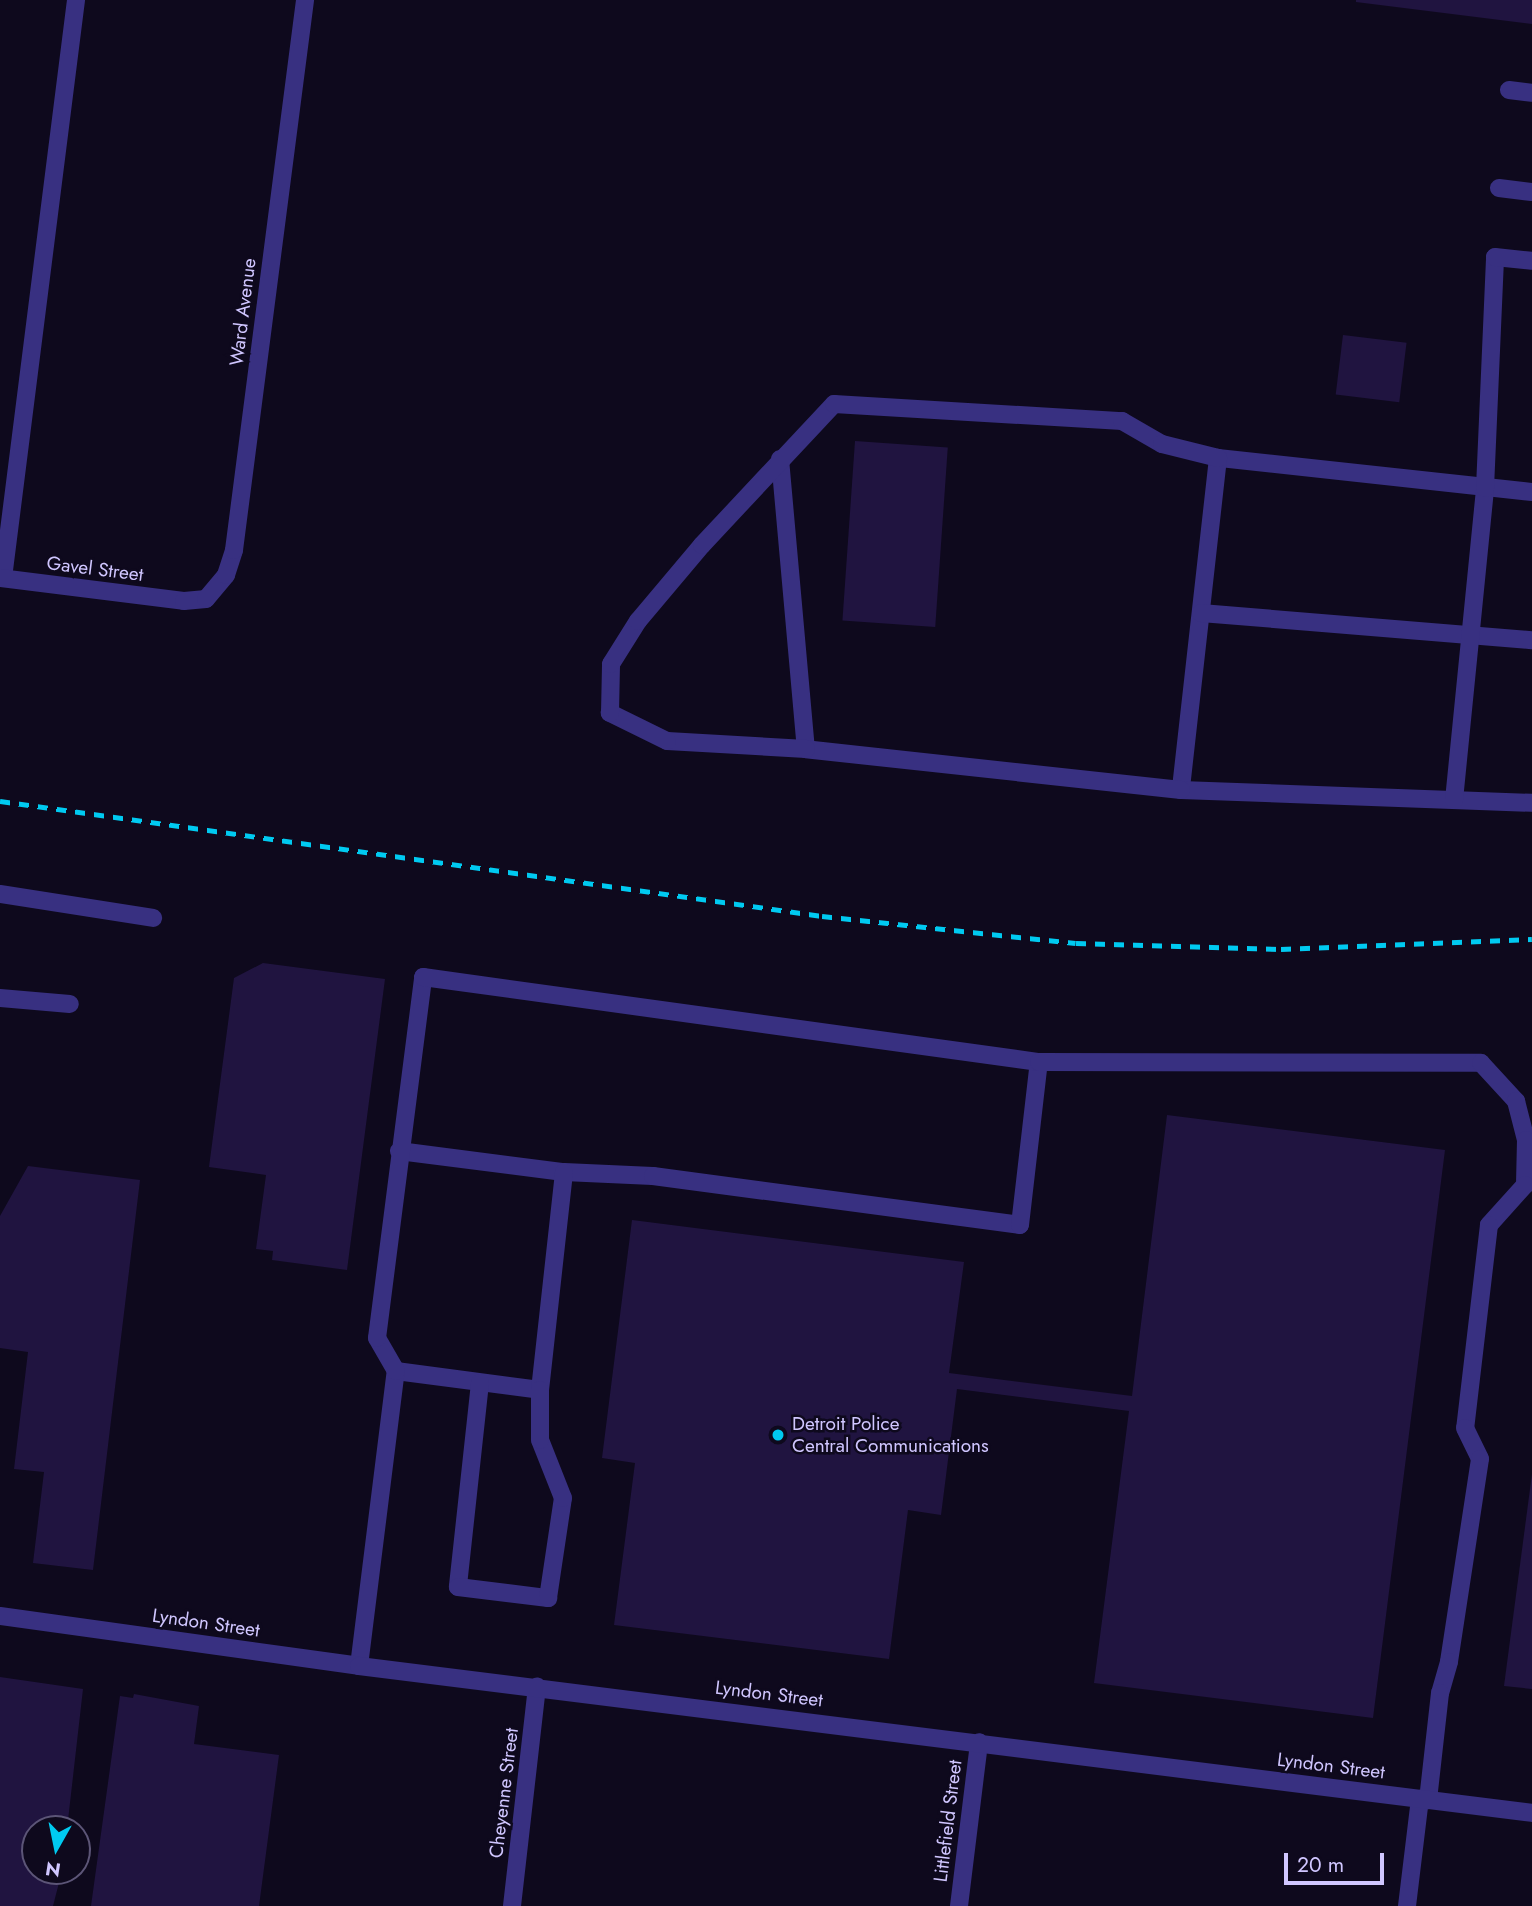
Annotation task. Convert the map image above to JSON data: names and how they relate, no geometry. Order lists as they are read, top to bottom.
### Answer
{
  "streets": {
    "street": [
      "Ward Avenue",
      "Gavel Street",
      "Lyndon Street",
      "Cheyenne Street",
      "Littlefield Street"
    ]
  },
  "crossings": [
    ["Ward Avenue", "Gavel Street"],
    ["Lyndon Street", "Cheyenne Street"],
    ["Lyndon Street", "Littlefield Street"]
  ],
  "places": ["Detroit Police Central Communications"],
  "scale_bar": "20 m",
  "north": "bottom"
}
